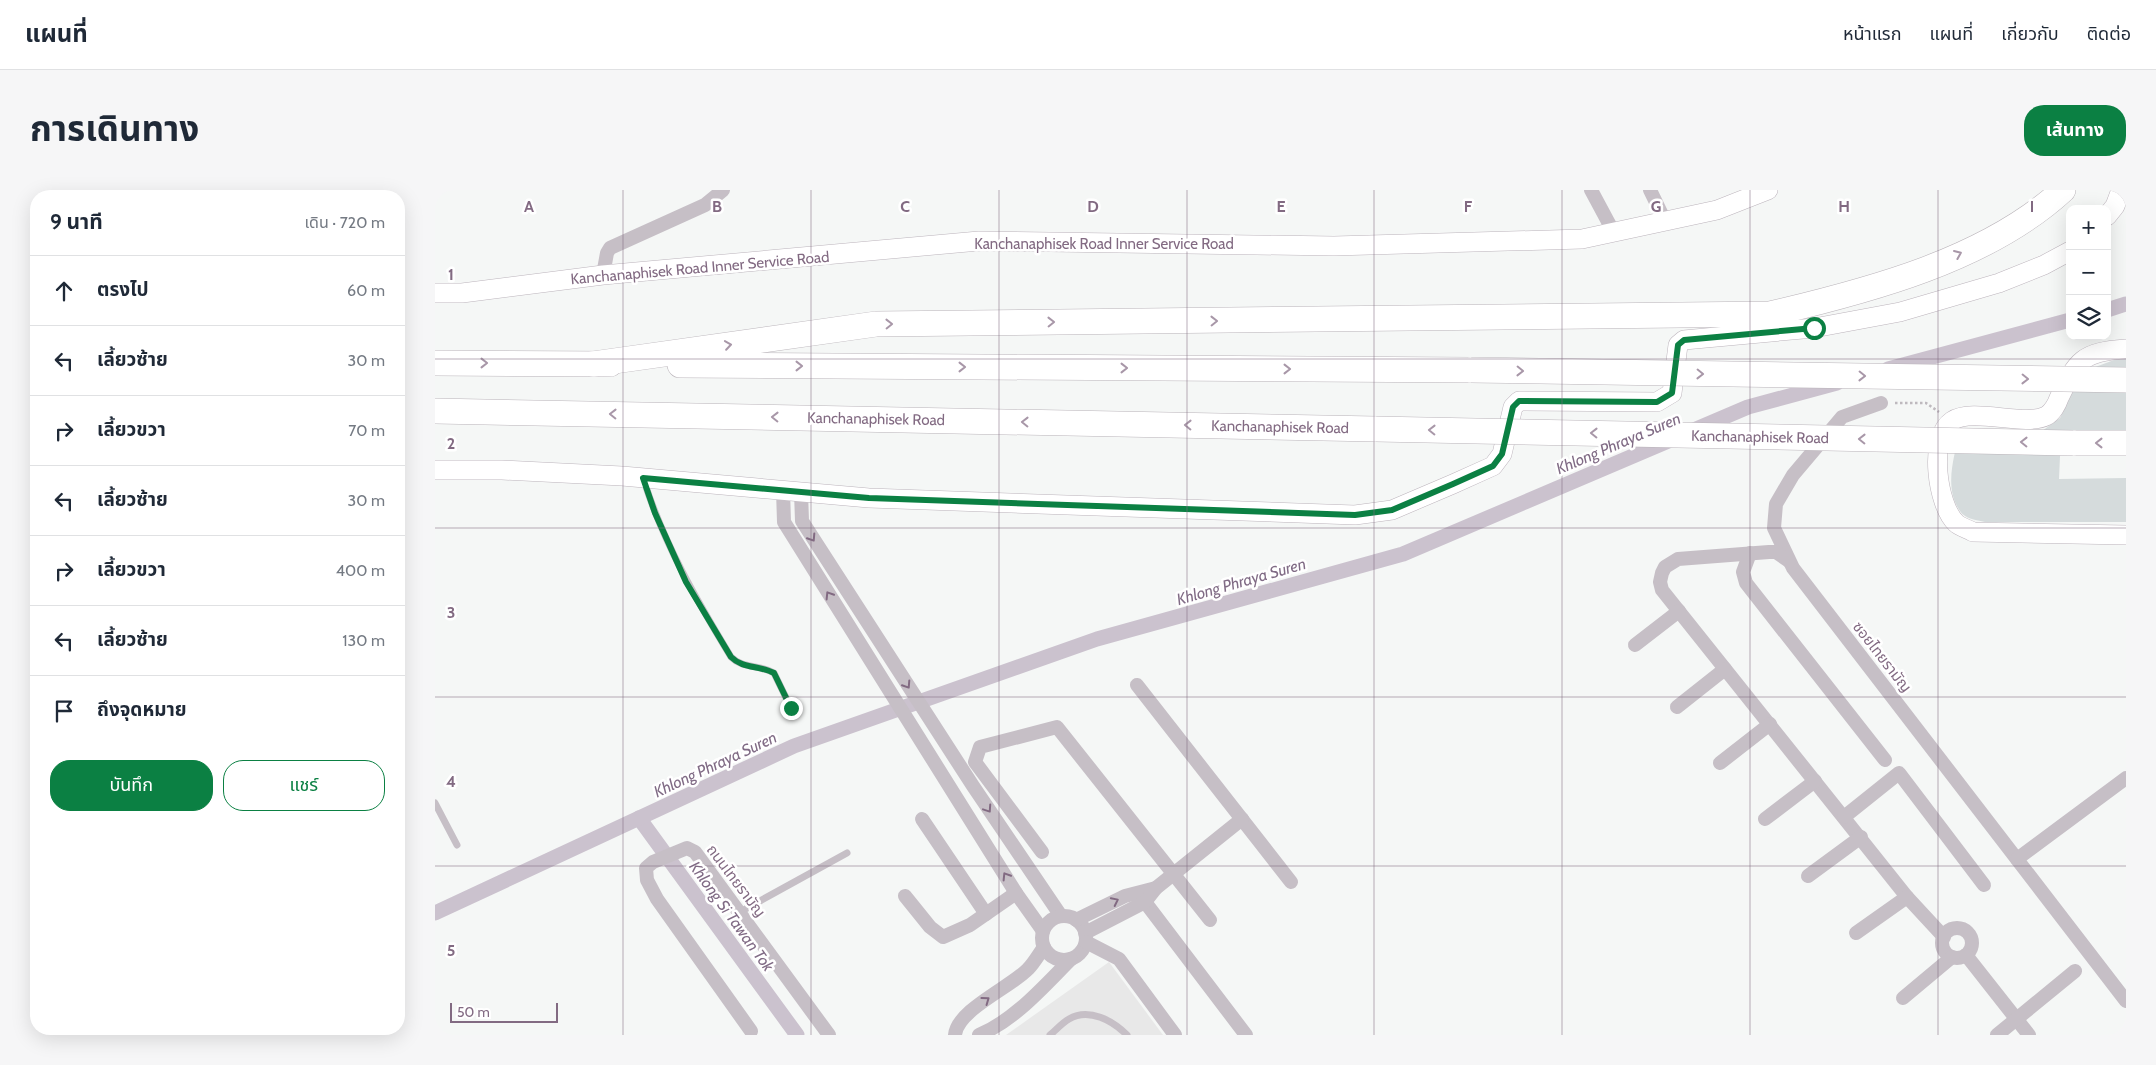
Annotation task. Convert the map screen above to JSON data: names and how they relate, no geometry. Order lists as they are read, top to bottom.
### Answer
{
  "streets": {
    "highway": ["Kanchanaphisek Road"],
    "main road": ["Kanchanaphisek Road Inner Service Road"],
    "street": ["ซอยไทยรามัญ", "ถนนไทยรามัญ"]
  },
  "water": ["Khlong Phraya Suren", "Khlong Si Tawan Tok"],
  "scale_bar": "50 m",
  "page": {
    "header": "แผนที่",
    "nav": [
      "หน้าแรก",
      "แผนที่",
      "เกี่ยวกับ",
      "ติดต่อ"
    ],
    "title": "การเดินทาง",
    "buttons": [
      "เส้นทาง",
      ["บันทึก", "แชร์"]
    ],
    "heading": ["9 นาที", "เดิน · 720 m"],
    "map_buttons": ["+", "−"],
    "list": [
      ["ตรงไป", "60 m"],
      ["เลี้ยวซ้าย", "30 m"],
      ["เลี้ยวขวา", "70 m"],
      ["เลี้ยวซ้าย", "30 m"],
      ["เลี้ยวขวา", "400 m"],
      ["เลี้ยวซ้าย", "130 m"],
      "ถึงจุดหมาย"
    ],
    "scale": "50 m"
  },
  "grid": {
    "columns": [
      "A",
      "B",
      "C",
      "D",
      "E",
      "F",
      "G",
      "H",
      "I"
    ],
    "rows": [
      "1",
      "2",
      "3",
      "4",
      "5"
    ]
  }
}
